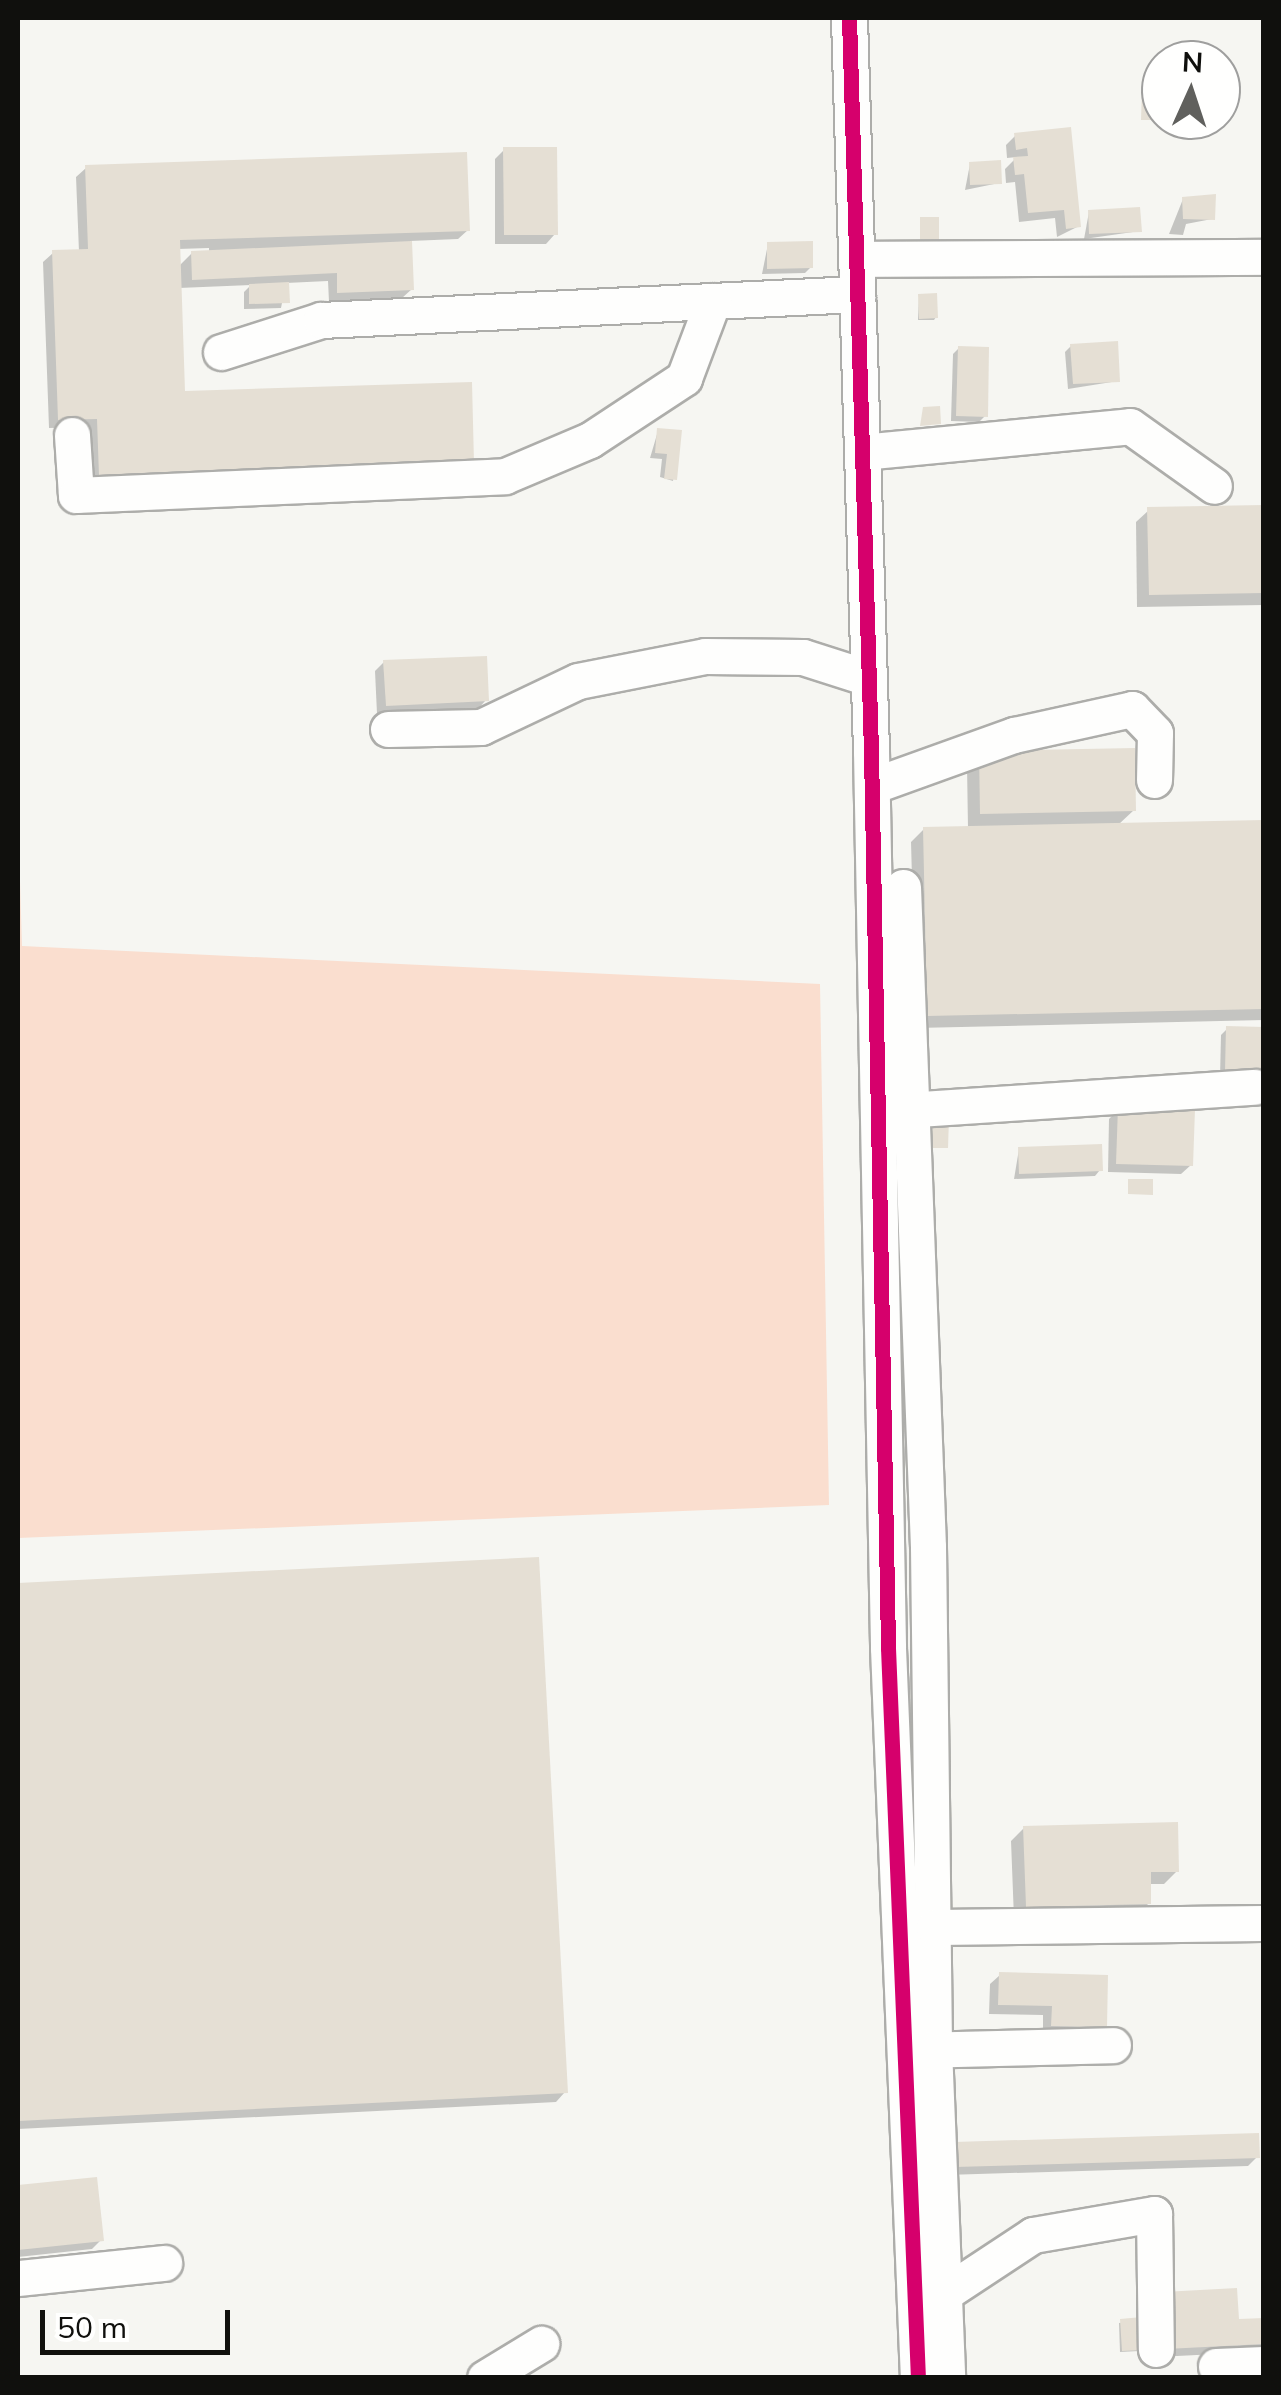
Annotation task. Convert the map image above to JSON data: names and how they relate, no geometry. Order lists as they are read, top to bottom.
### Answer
{
  "scale_bar": "50 m",
  "north": "top"
}
